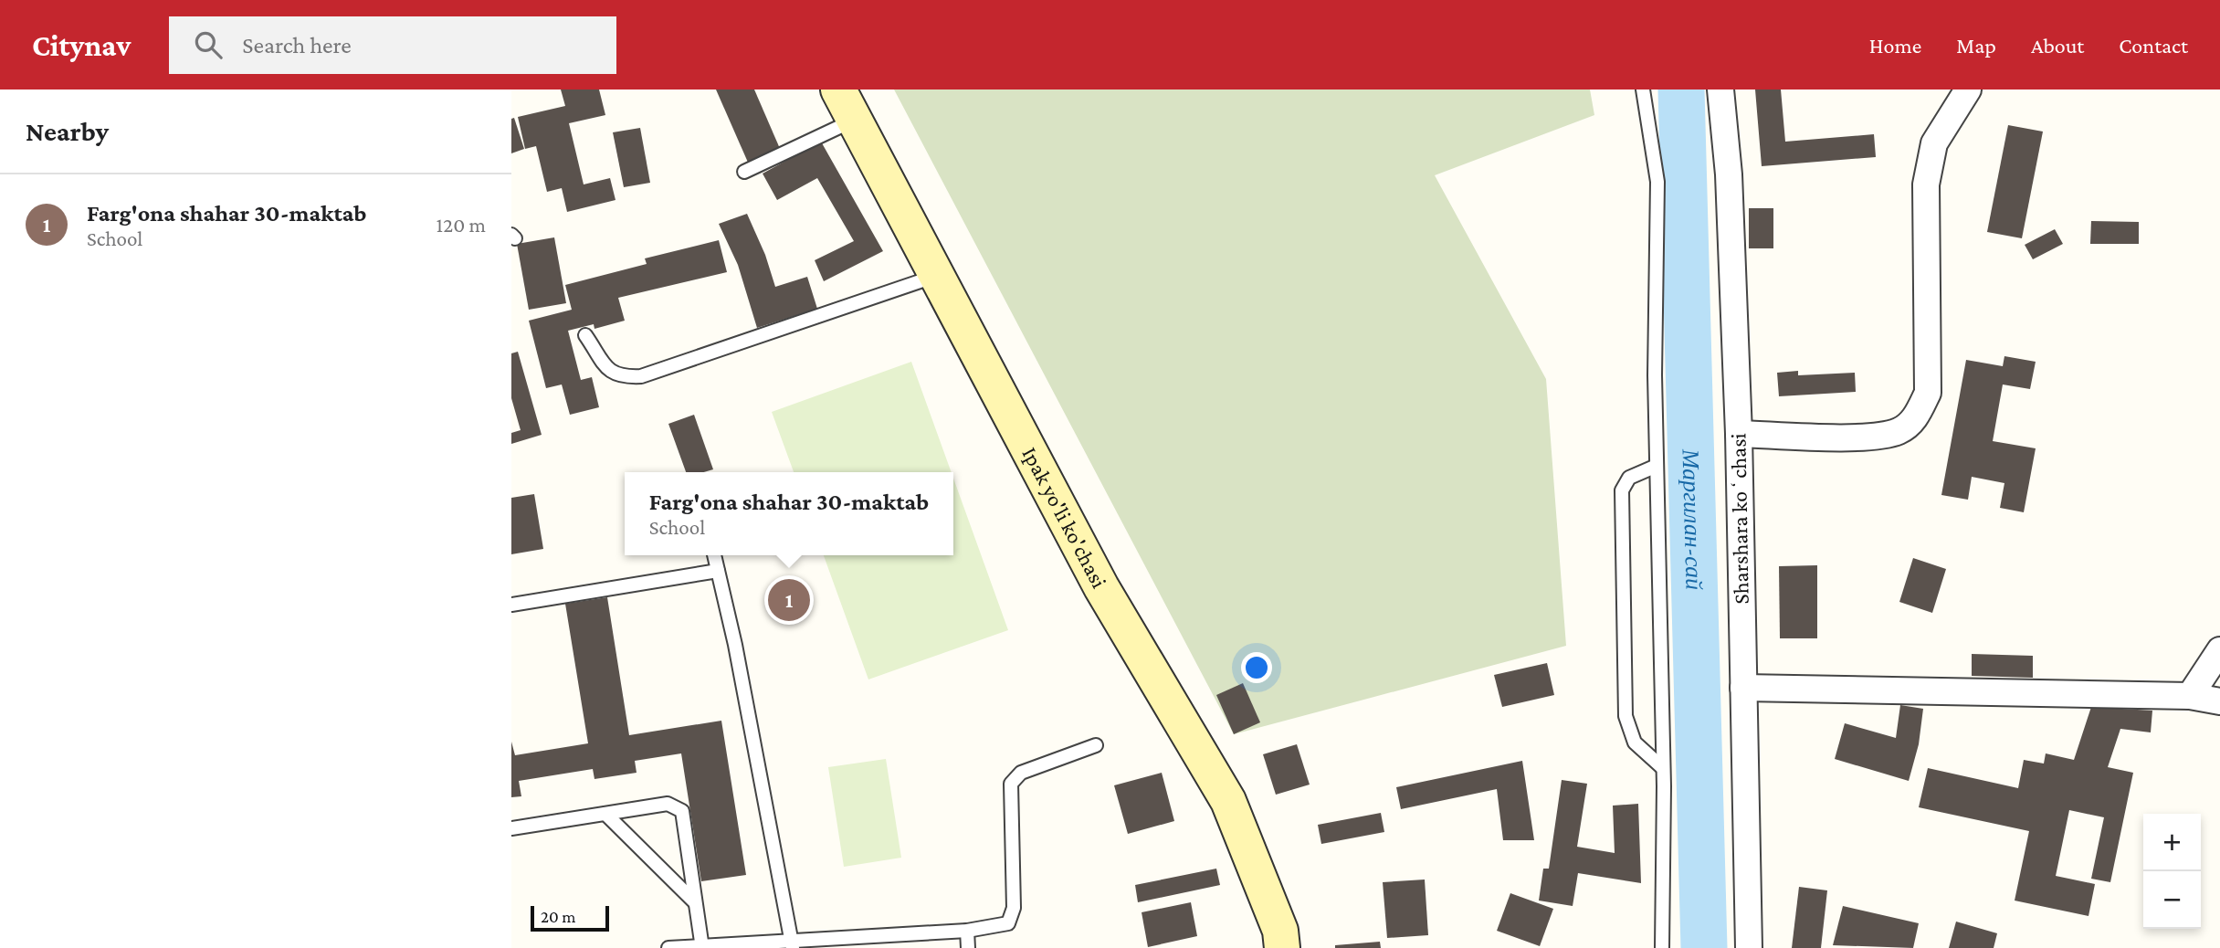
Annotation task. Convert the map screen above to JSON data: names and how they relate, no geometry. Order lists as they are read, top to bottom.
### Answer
{
  "streets": {
    "main road": ["Ipak yo'li ko'chasi"],
    "street": ["Sharshara koʻchasi"]
  },
  "water": ["Маргилан-сай"],
  "scale_bar": "20 m",
  "page": {
    "header": "Citynav",
    "search": "Search here",
    "nav": [
      "Home",
      "Map",
      "About",
      "Contact"
    ],
    "heading": "Nearby",
    "list": [
      {
        "mark": "1",
        "name": "Farg'ona shahar 30-maktab",
        "note": "School",
        "value": "120 m"
      }
    ],
    "popup": ["Farg'ona shahar 30-maktab", "School"],
    "pins": "1",
    "map_buttons": ["+", "−"],
    "scale": "20 m"
  }
}
